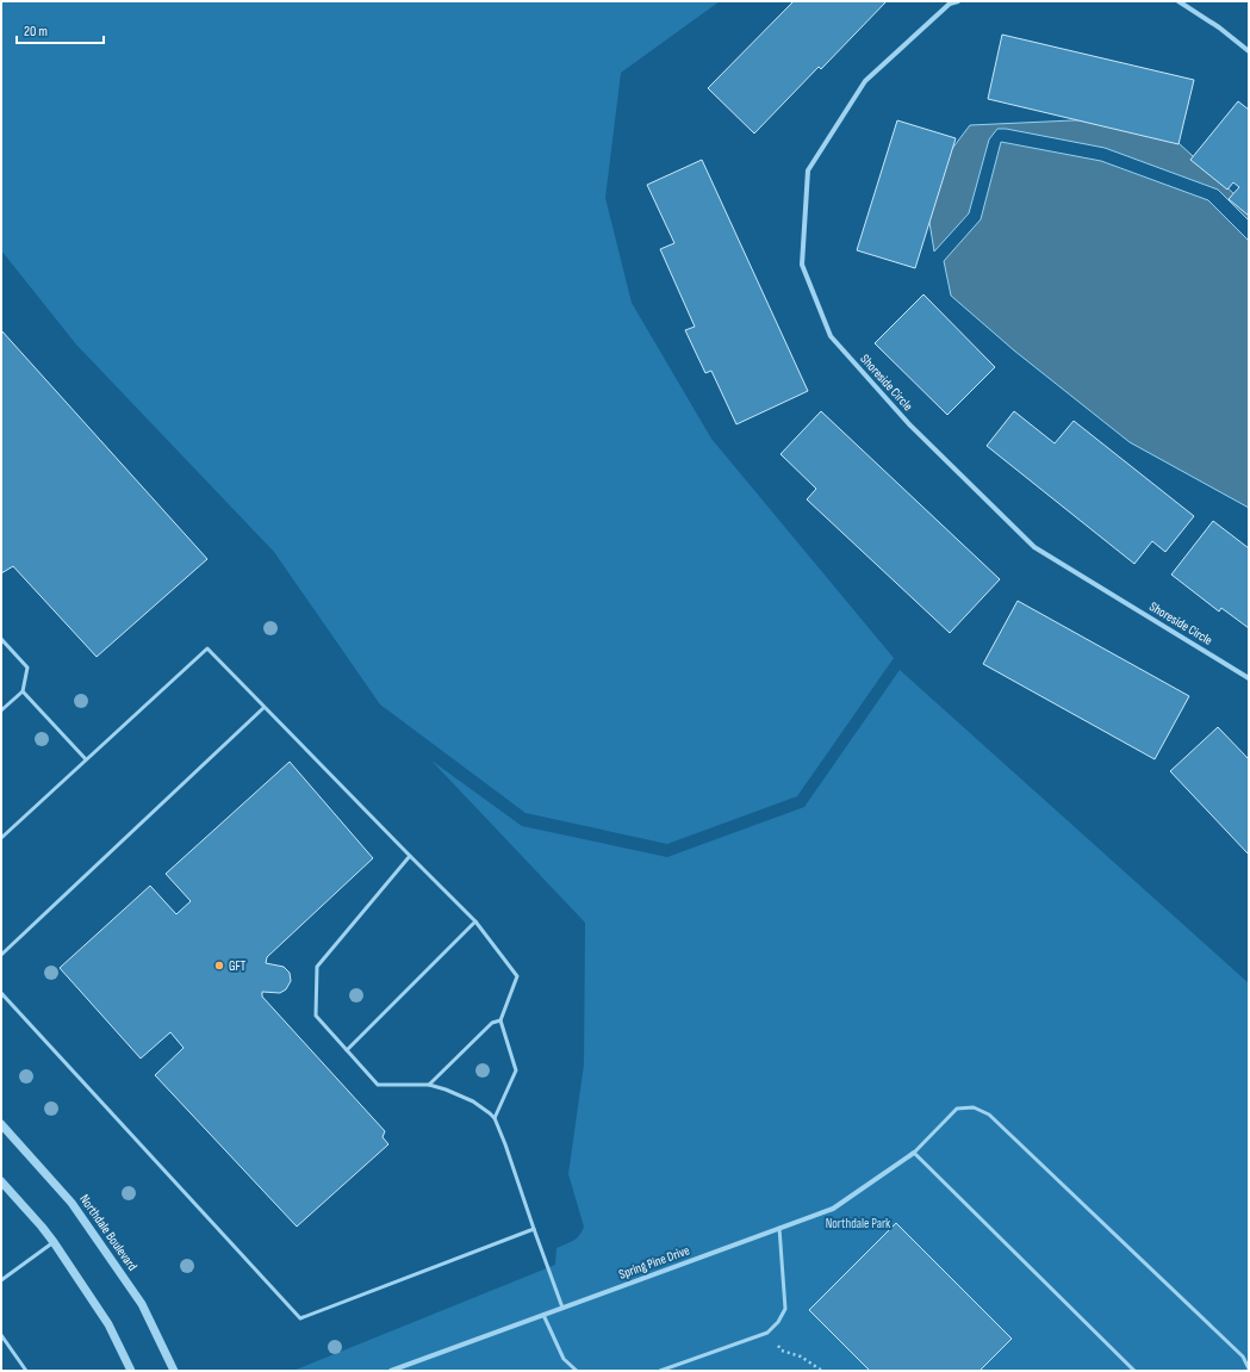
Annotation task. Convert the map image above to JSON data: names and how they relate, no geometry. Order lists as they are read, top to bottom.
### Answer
{
  "streets": {
    "street": ["Shoreside Circle", "Northdale Boulevard", "Spring Pine Drive"]
  },
  "parks": ["Northdale Park"],
  "places": ["GFT"],
  "scale_bar": "20 m"
}
